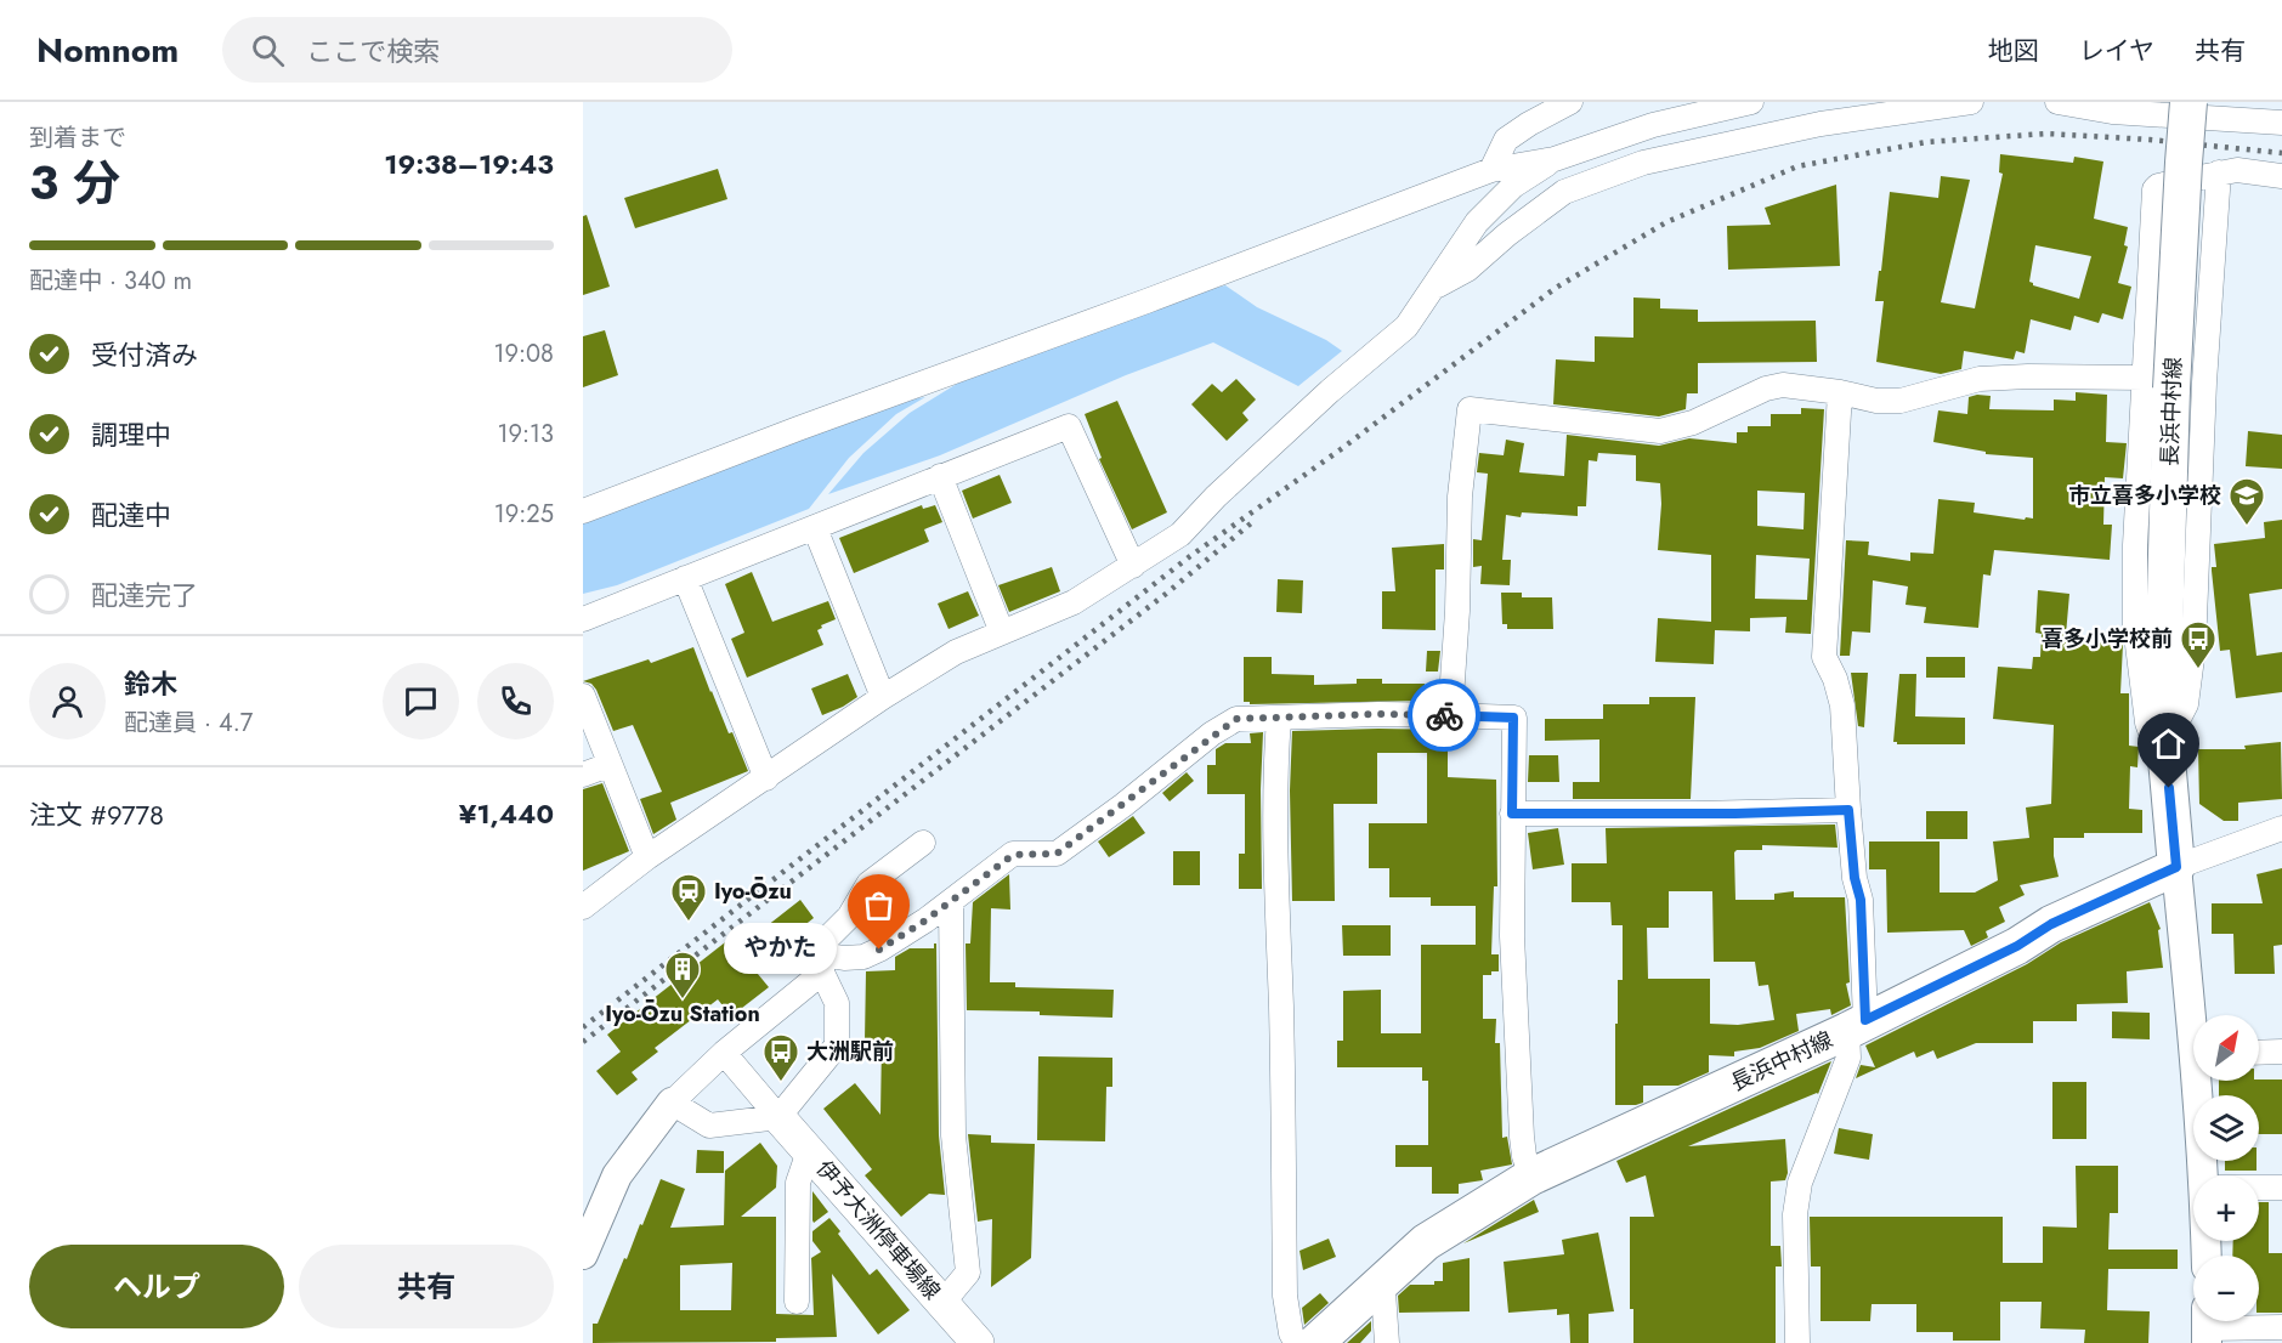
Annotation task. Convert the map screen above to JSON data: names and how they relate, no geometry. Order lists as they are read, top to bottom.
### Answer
{
  "streets": {
    "main road": ["長浜中村線", "伊予大洲停車場線"]
  },
  "places": {
    "school or university": ["市立喜多小学校"],
    "bus stop": ["喜多小学校前", "大洲駅前"],
    "station": ["Iyo-Ōzu"],
    "other": ["やかた"],
    "building": ["Iyo-Ōzu Station"]
  },
  "north": "top right",
  "page": {
    "header": "Nomnom",
    "search": "ここで検索",
    "nav": ["地図", "レイヤ", "共有"],
    "heading": ["3 分", "到着まで", "19:38–19:43"],
    "panel": [
      "鈴木",
      "配達員 · 4.7",
      "注文 #9778",
      "¥1,440"
    ],
    "bar": "配達中 · 340 m",
    "list": [
      ["受付済み", "19:08"],
      ["調理中", "19:13"],
      ["配達中", "19:25"],
      "配達完了"
    ],
    "bubble": "やかた",
    "map_buttons": ["+", "−"],
    "buttons": ["ヘルプ", "共有"]
  }
}
